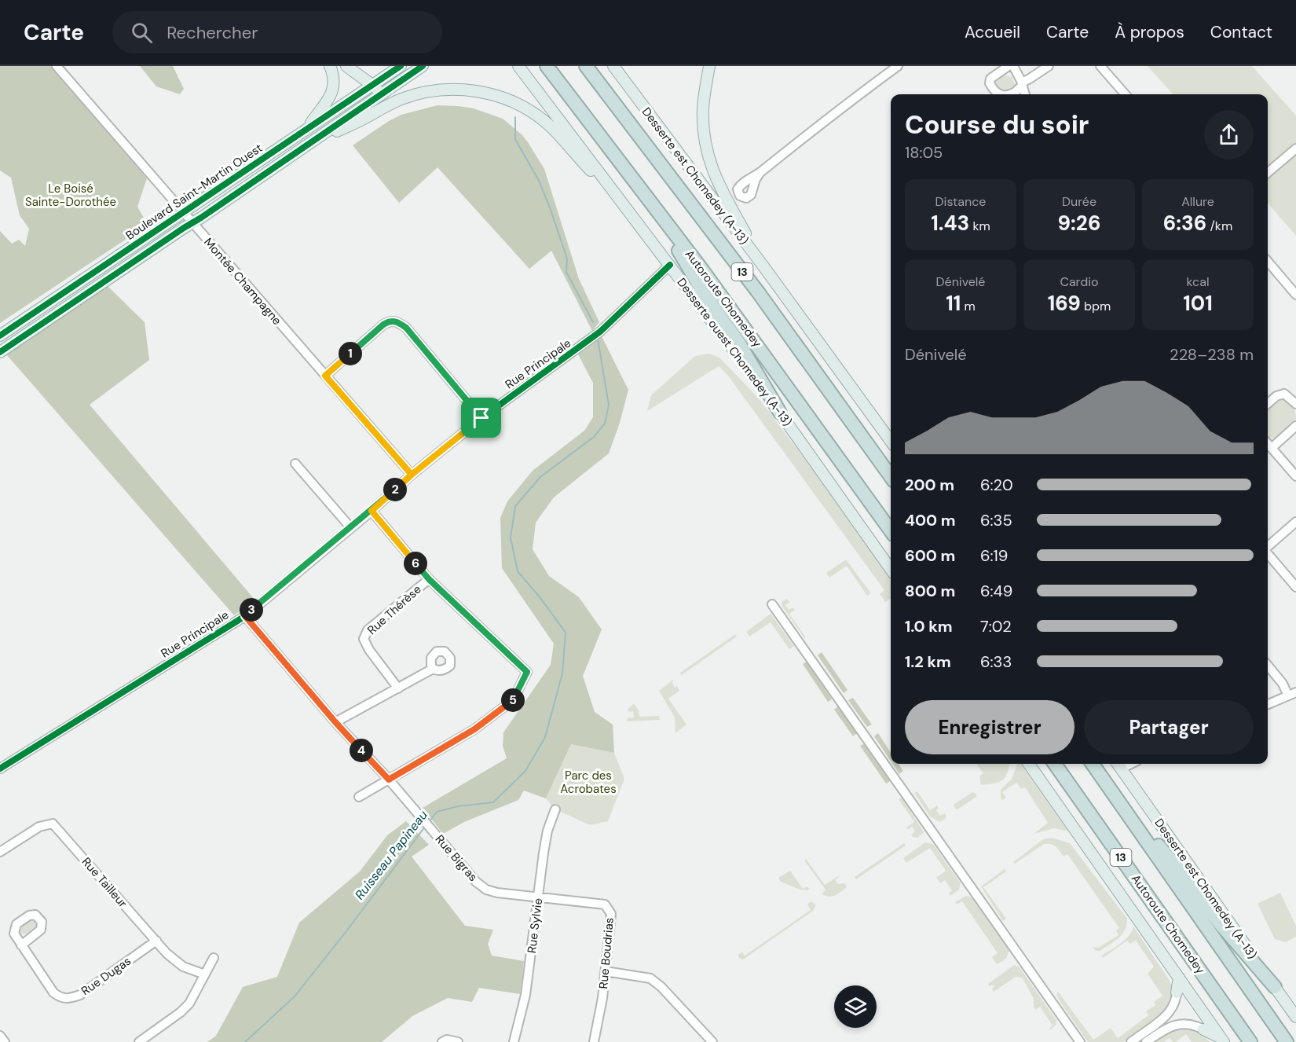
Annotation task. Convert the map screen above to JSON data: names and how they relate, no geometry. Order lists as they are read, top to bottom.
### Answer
{
  "streets": {
    "highway": ["13", "Autoroute Chomedey"],
    "main road": ["Desserte est Chomedey (A-13)", "Boulevard Saint-Martin Ouest", "Desserte ouest Chomedey (A-13)"],
    "street": [
      "Montée Champagne",
      "Rue Principale",
      "Rue Thérèse",
      "Rue Bigras",
      "Rue Tailleur",
      "Rue Sylvie",
      "Rue Boudrias",
      "Rue Dugas"
    ]
  },
  "crossings": [
    ["Boulevard Saint-Martin Ouest", "Montée Champagne"],
    ["Montée Champagne", "Rue Principale"],
    ["Desserte ouest Chomedey (A-13)", "Rue Principale"],
    ["Rue Principale", "Rue Bigras"],
    ["Rue Bigras", "Rue Sylvie"],
    ["Rue Bigras", "Rue Boudrias"],
    ["Rue Tailleur", "Rue Dugas"],
    ["Rue Sylvie", "Rue Boudrias"]
  ],
  "water": ["Ruisseau Papineau"],
  "parks": ["Le Boisé Sainte-Dorothée", "Parc des Acrobates"],
  "page": {
    "header": "Carte",
    "search": "Rechercher",
    "nav": [
      "Accueil",
      "Carte",
      "À propos",
      "Contact"
    ],
    "heading": ["Course du soir", "18:05"],
    "stats": [
      ["Distance", "1.43 km"],
      ["Durée", "9:26"],
      ["Allure", "6:36 /km"],
      ["Dénivelé", "11 m"],
      ["Cardio", "169 bpm"],
      ["kcal", "101"]
    ],
    "chart": ["Dénivelé", "228–238 m"],
    "pins": [
      "1",
      "2",
      "6",
      "3",
      "5",
      "4"
    ],
    "list": [
      {
        "name": "200 m",
        "note": "6:20"
      },
      {
        "name": "400 m",
        "note": "6:35"
      },
      {
        "name": "600 m",
        "note": "6:19"
      },
      {
        "name": "800 m",
        "note": "6:49"
      },
      {
        "name": "1.0 km",
        "note": "7:02"
      },
      {
        "name": "1.2 km",
        "note": "6:33"
      }
    ],
    "buttons": ["Enregistrer", "Partager"]
  }
}
